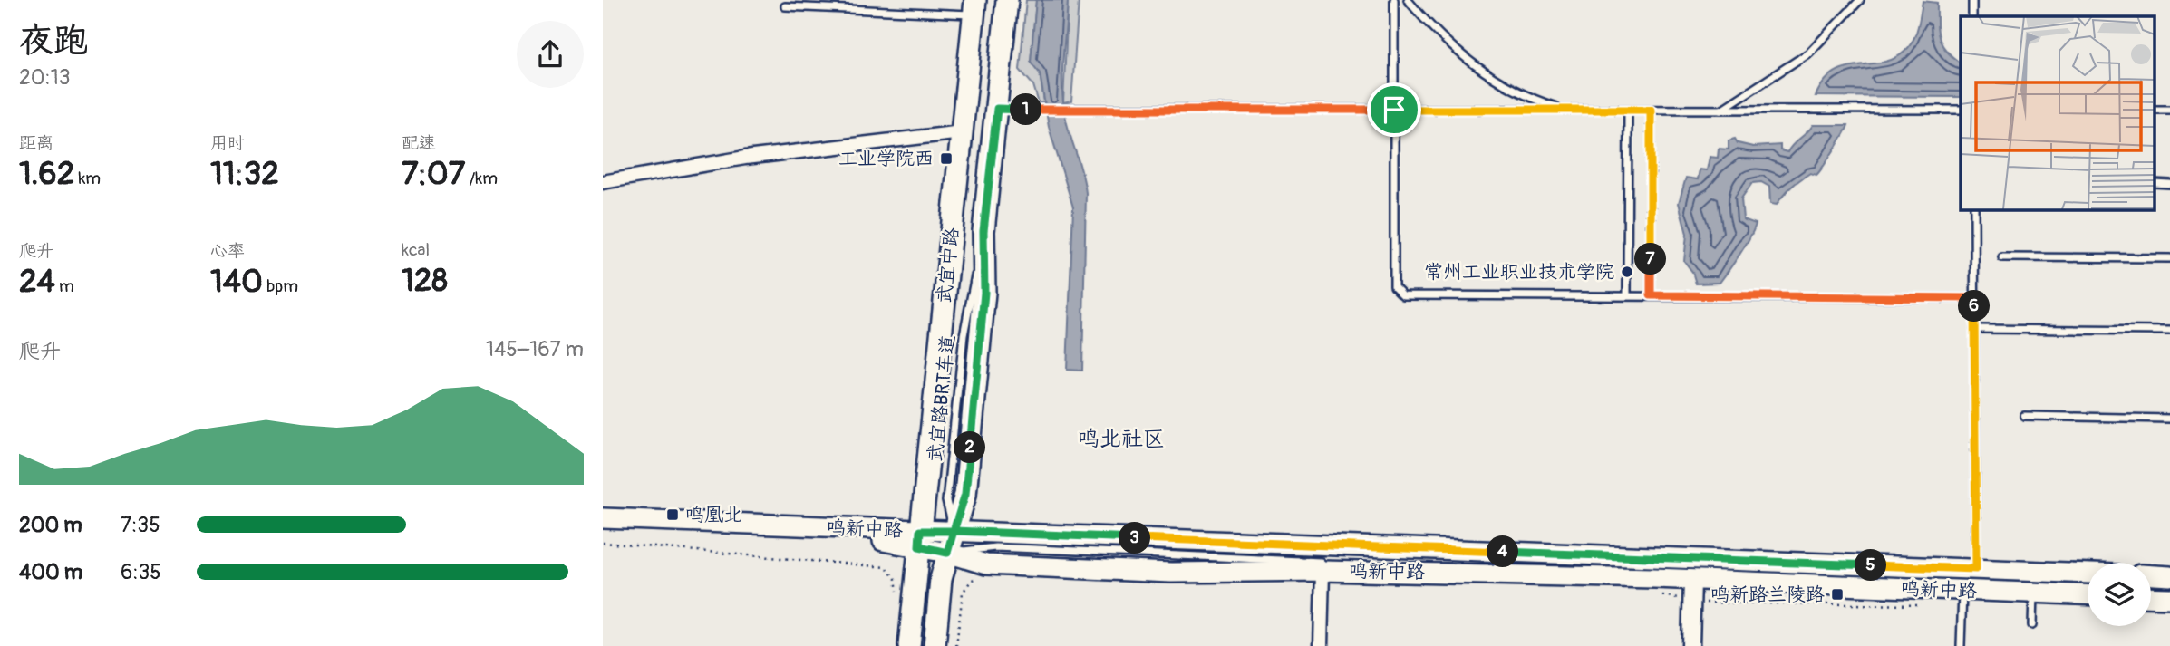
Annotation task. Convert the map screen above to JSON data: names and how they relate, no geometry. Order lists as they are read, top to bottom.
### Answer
{
  "streets": {
    "main road": ["武宜中路", "鸣新中路"]
  },
  "crossings": [
    ["武宜中路", "鸣新中路"]
  ],
  "districts": ["鸣北社区"],
  "places": {
    "transit": ["工业学院西", "鸣凰北", "鸣新路兰陵路"],
    "other": ["常州工业职业技术学院"]
  },
  "page": {
    "heading": ["夜跑", "20:13"],
    "pins": [
      "1",
      "7",
      "6",
      "2",
      "3",
      "4",
      "5"
    ],
    "stats": [
      ["距离", "1.62 km"],
      ["用时", "11:32"],
      ["配速", "7:07 /km"],
      ["爬升", "24 m"],
      ["心率", "140 bpm"],
      ["kcal", "128"]
    ],
    "chart": ["爬升", "145–167 m"],
    "list": [
      {
        "name": "200 m",
        "note": "7:35"
      },
      {
        "name": "400 m",
        "note": "6:35"
      }
    ]
  }
}
